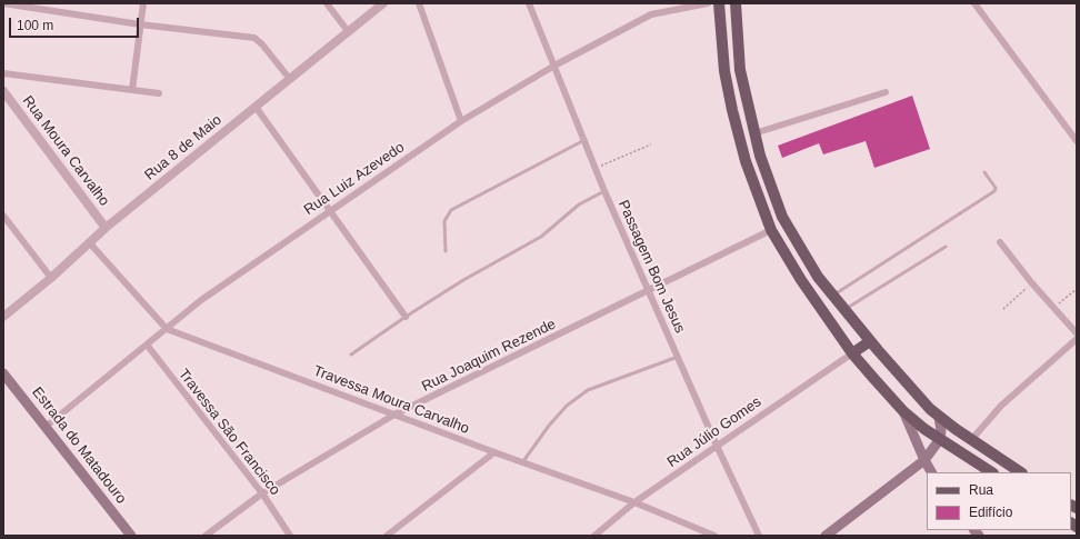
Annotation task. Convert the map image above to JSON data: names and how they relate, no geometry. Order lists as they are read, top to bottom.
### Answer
{
  "streets": {
    "main road": ["Estrada do Matadouro"],
    "street": [
      "Rua 8 de Maio",
      "Rua Moura Carvalho",
      "Rua Luiz Azevedo",
      "Passagem Bom Jesus",
      "Rua Joaquim Rezende",
      "Travessa Moura Carvalho",
      "Travessa São Francisco",
      "Rua Júlio Gomes"
    ]
  },
  "crossings": [
    ["Rua 8 de Maio", "Rua Moura Carvalho"],
    ["Rua 8 de Maio", "Travessa Moura Carvalho"],
    ["Rua Luiz Azevedo", "Passagem Bom Jesus"],
    ["Rua Luiz Azevedo", "Travessa Moura Carvalho"],
    ["Rua Luiz Azevedo", "Travessa São Francisco"],
    ["Rua Luiz Azevedo", "Estrada do Matadouro"],
    ["Passagem Bom Jesus", "Rua Joaquim Rezende"],
    ["Passagem Bom Jesus", "Rua Júlio Gomes"],
    ["Rua Joaquim Rezende", "Travessa Moura Carvalho"],
    ["Rua Joaquim Rezende", "Travessa São Francisco"],
    ["Travessa Moura Carvalho", "Rua Júlio Gomes"]
  ],
  "legend": ["Rua", "Edifício"],
  "scale_bar": "100 m"
}
